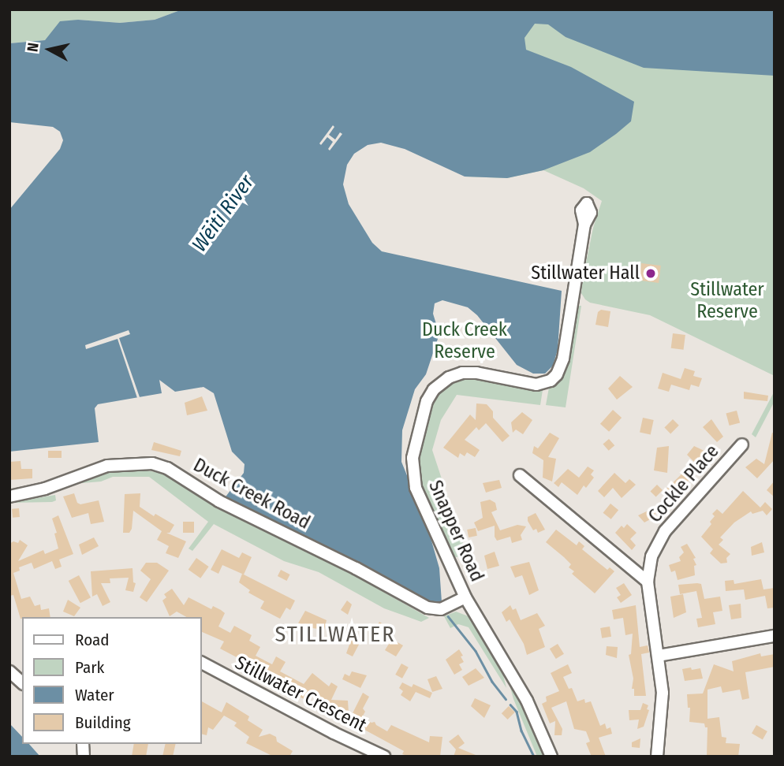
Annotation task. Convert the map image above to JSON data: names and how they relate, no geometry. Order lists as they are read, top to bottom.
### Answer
{
  "streets": {
    "street": [
      "Cockle Place",
      "Duck Creek Road",
      "Snapper Road",
      "Stillwater Crescent"
    ]
  },
  "crossings": [
    ["Duck Creek Road", "Snapper Road"]
  ],
  "districts": ["STILLWATER"],
  "water": ["Wēiti River"],
  "parks": ["Stillwater Reserve", "Duck Creek Reserve"],
  "places": ["Stillwater Hall"],
  "legend": [
    "Road",
    "Park",
    "Water",
    "Building"
  ],
  "north": "left"
}
